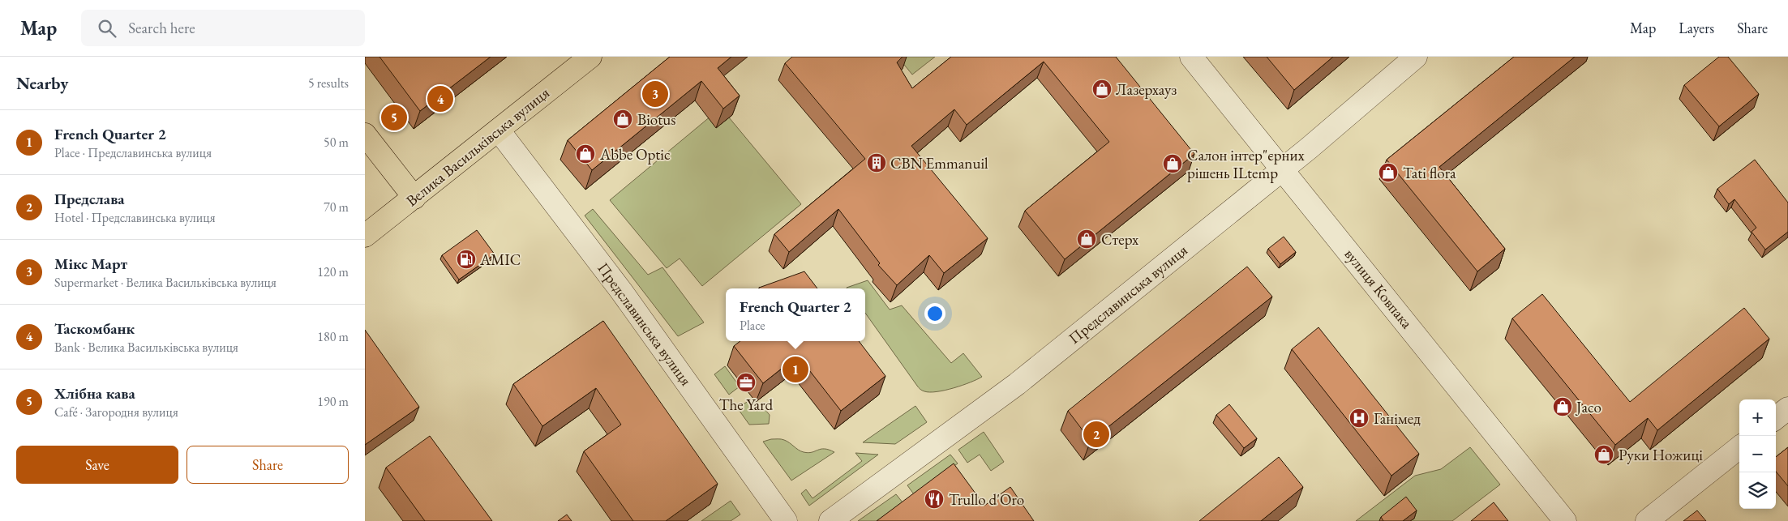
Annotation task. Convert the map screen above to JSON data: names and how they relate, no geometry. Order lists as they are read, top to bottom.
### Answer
{
  "streets": {
    "main road": ["Велика Васильківська вулиця"],
    "street": ["вулиця Ковпака", "Предславинська вулиця"]
  },
  "crossings": [
    ["Велика Васильківська вулиця", "Предславинська вулиця"],
    ["вулиця Ковпака", "Предславинська вулиця"]
  ],
  "places": {
    "shop": [
      "Лазерхауз",
      "Biotus",
      "Abbe Optic",
      "Салон інтер\"єрних рішень ILtemp",
      "Tati flora",
      "Стерх",
      "Jaco",
      "Руки Ножиці"
    ],
    "building": ["CBN Emmanuil"],
    "fuel station": ["AMIC"],
    "office": ["The Yard"],
    "hospital": ["Ганімед"],
    "restaurant": ["Trullo d'Oro"]
  },
  "page": {
    "header": "Map",
    "search": "Search here",
    "nav": ["Map", "Layers", "Share"],
    "heading": ["Nearby", "5 results"],
    "pins": [
      "3",
      "4",
      "5",
      "1",
      "2"
    ],
    "list": [
      {
        "mark": "1",
        "name": "French Quarter 2",
        "note": "Place · Предславинська вулиця",
        "value": "50 m"
      },
      {
        "mark": "2",
        "name": "Предслава",
        "note": "Hotel · Предславинська вулиця",
        "value": "70 m"
      },
      {
        "mark": "3",
        "name": "Мікс Март",
        "note": "Supermarket · Велика Васильківська вулиця",
        "value": "120 m"
      },
      {
        "mark": "4",
        "name": "Таскомбанк",
        "note": "Bank · Велика Васильківська вулиця",
        "value": "180 m"
      },
      {
        "mark": "5",
        "name": "Хлібна кава",
        "note": "Café · Загородня вулиця",
        "value": "190 m"
      }
    ],
    "popup": ["French Quarter 2", "Place"],
    "map_buttons": ["+", "−"],
    "buttons": ["Save", "Share"]
  }
}
